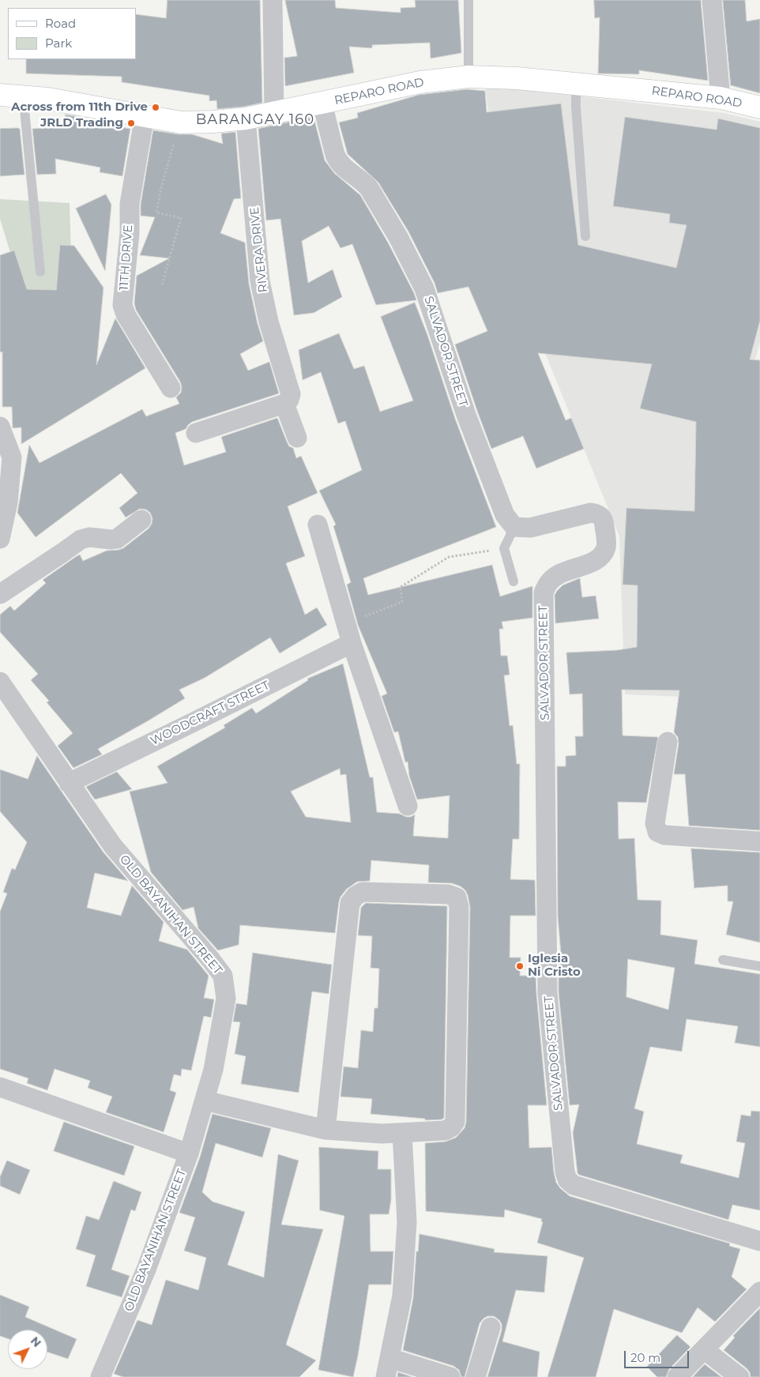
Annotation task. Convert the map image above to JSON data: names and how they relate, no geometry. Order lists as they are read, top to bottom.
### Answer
{
  "streets": {
    "main road": ["REPARO ROAD"],
    "street": [
      "RIVERA DRIVE",
      "11TH DRIVE",
      "SALVADOR STREET",
      "WOODCRAFT STREET",
      "OLD BAYANIHAN STREET"
    ]
  },
  "crossings": [
    ["REPARO ROAD", "RIVERA DRIVE"],
    ["REPARO ROAD", "11TH DRIVE"],
    ["REPARO ROAD", "SALVADOR STREET"],
    ["WOODCRAFT STREET", "OLD BAYANIHAN STREET"]
  ],
  "districts": ["BARANGAY 160"],
  "places": ["Across from 11th Drive", "JRLD Trading", "Iglesia Ni Cristo"],
  "legend": ["Road", "Park"],
  "scale_bar": "20 m",
  "north": "top right"
}
